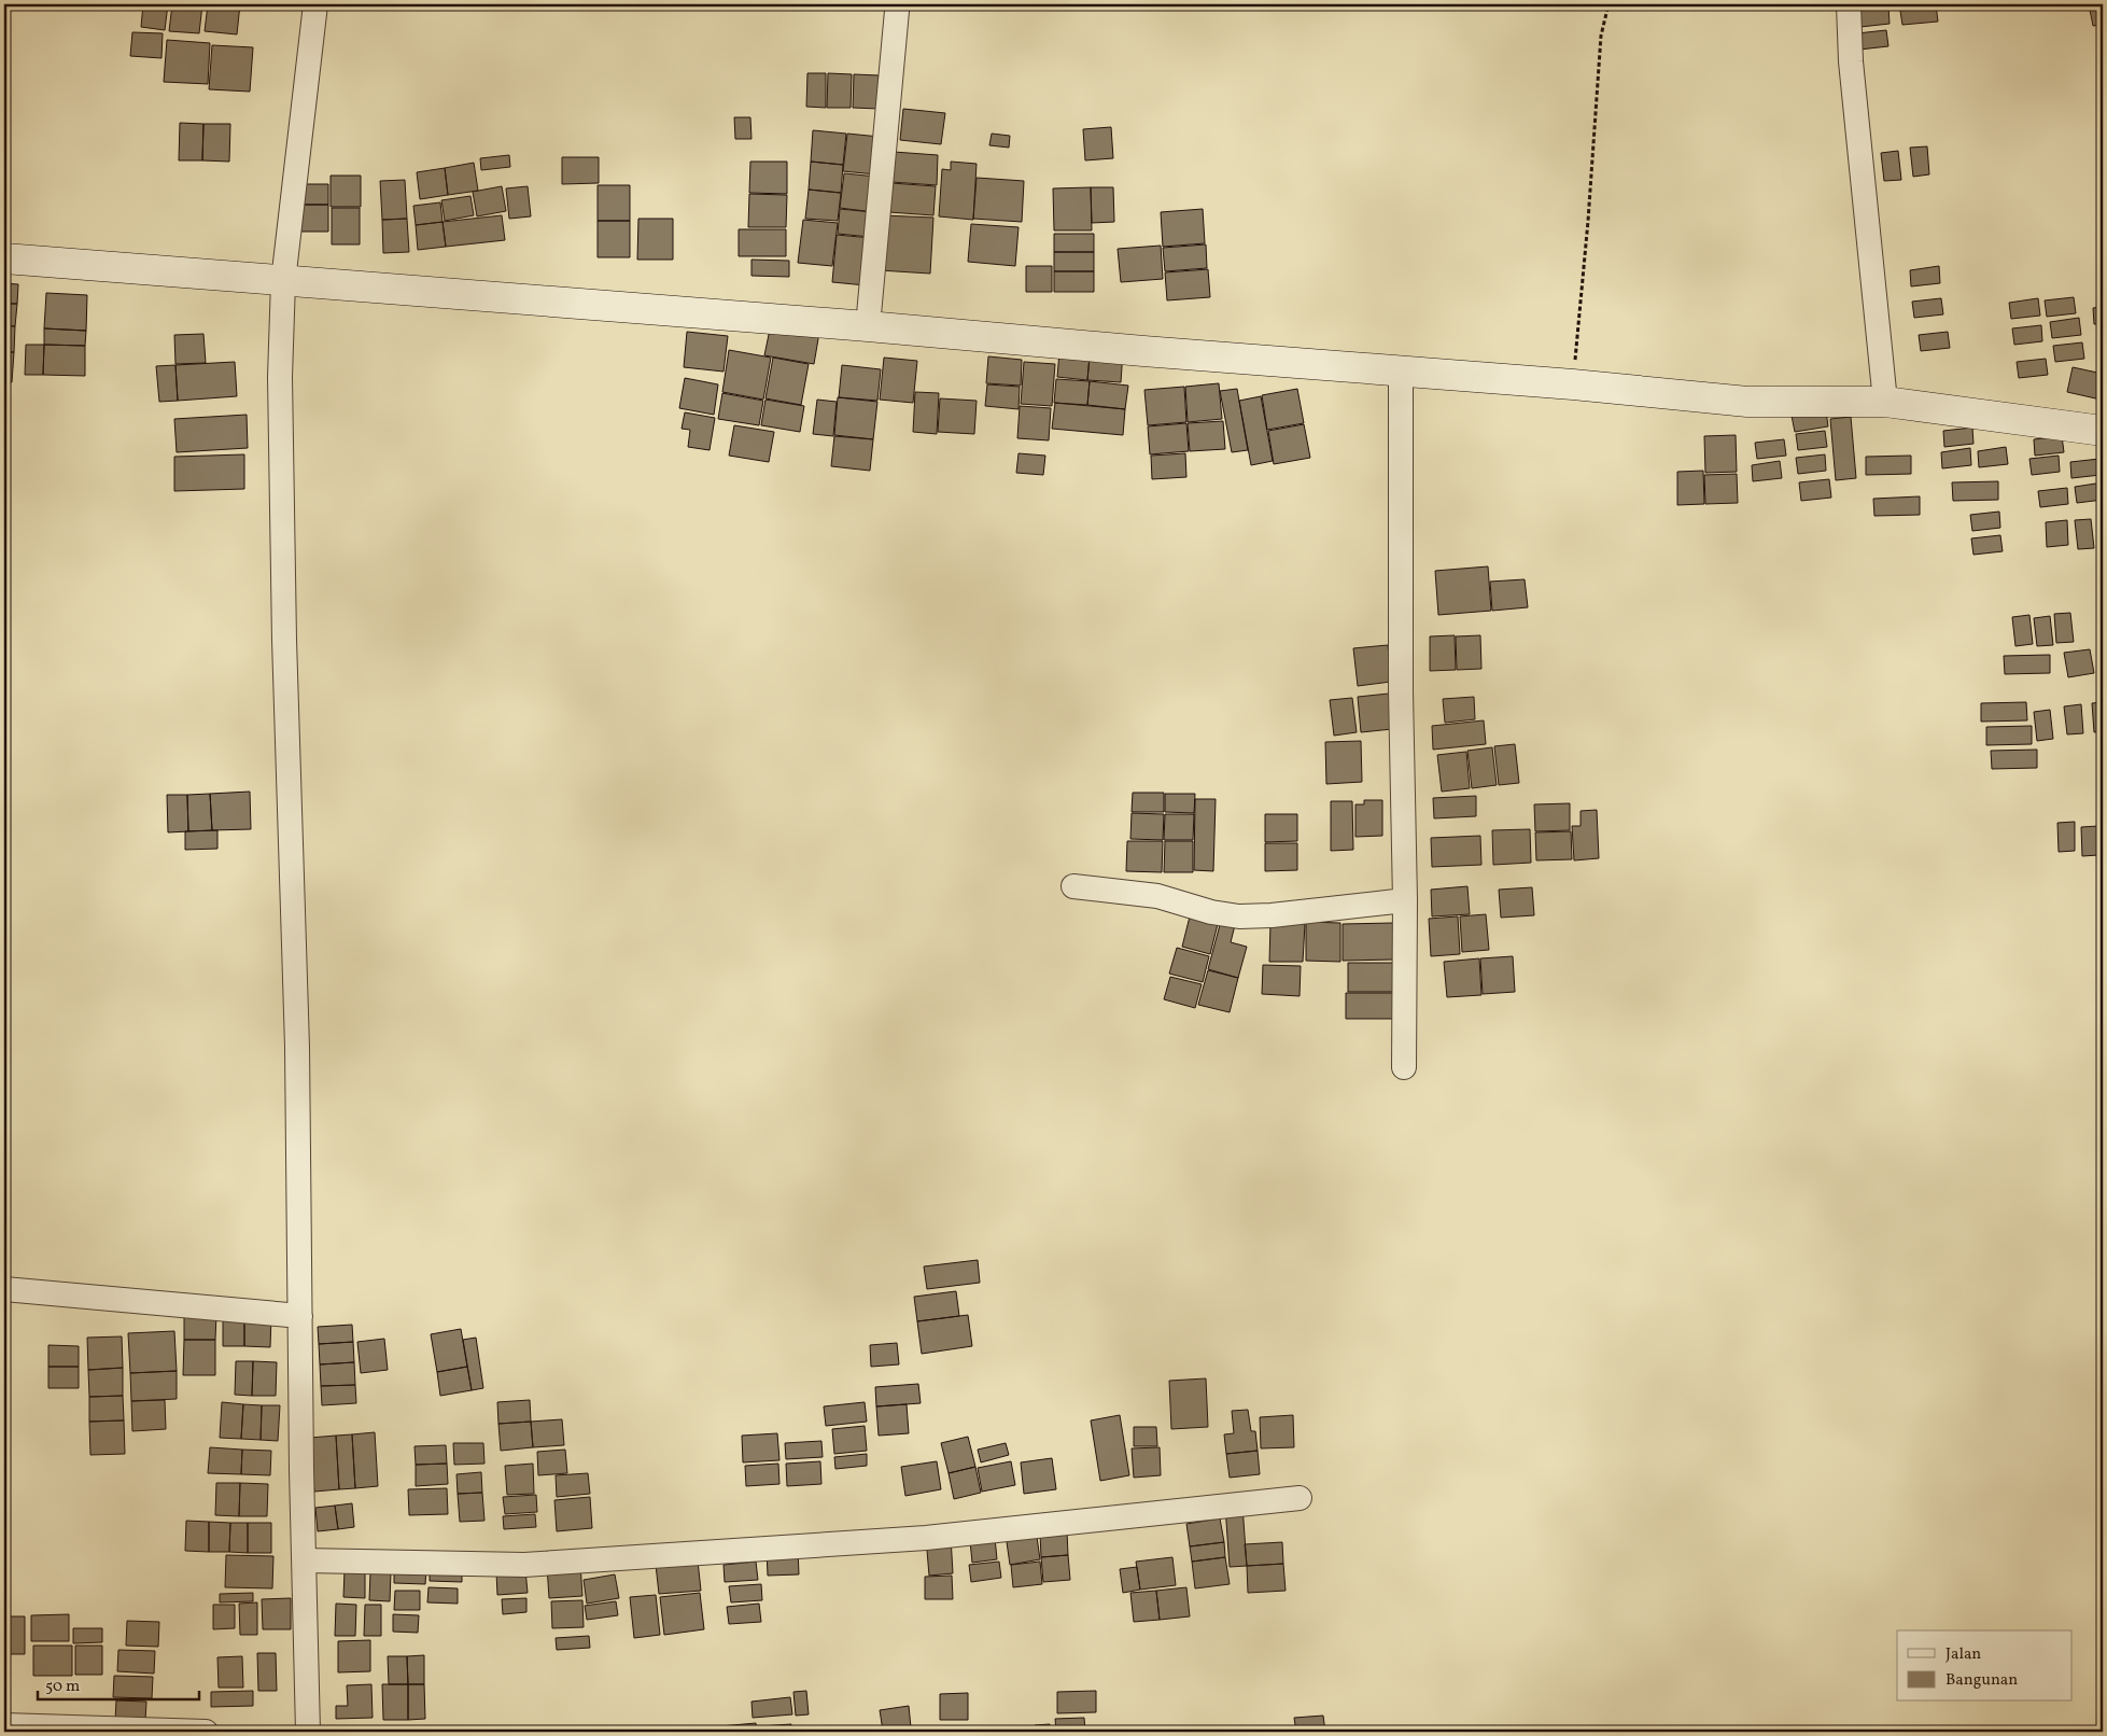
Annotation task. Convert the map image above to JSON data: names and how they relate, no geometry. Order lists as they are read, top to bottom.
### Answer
{
  "legend": ["Jalan", "Bangunan"],
  "scale_bar": "50 m"
}
